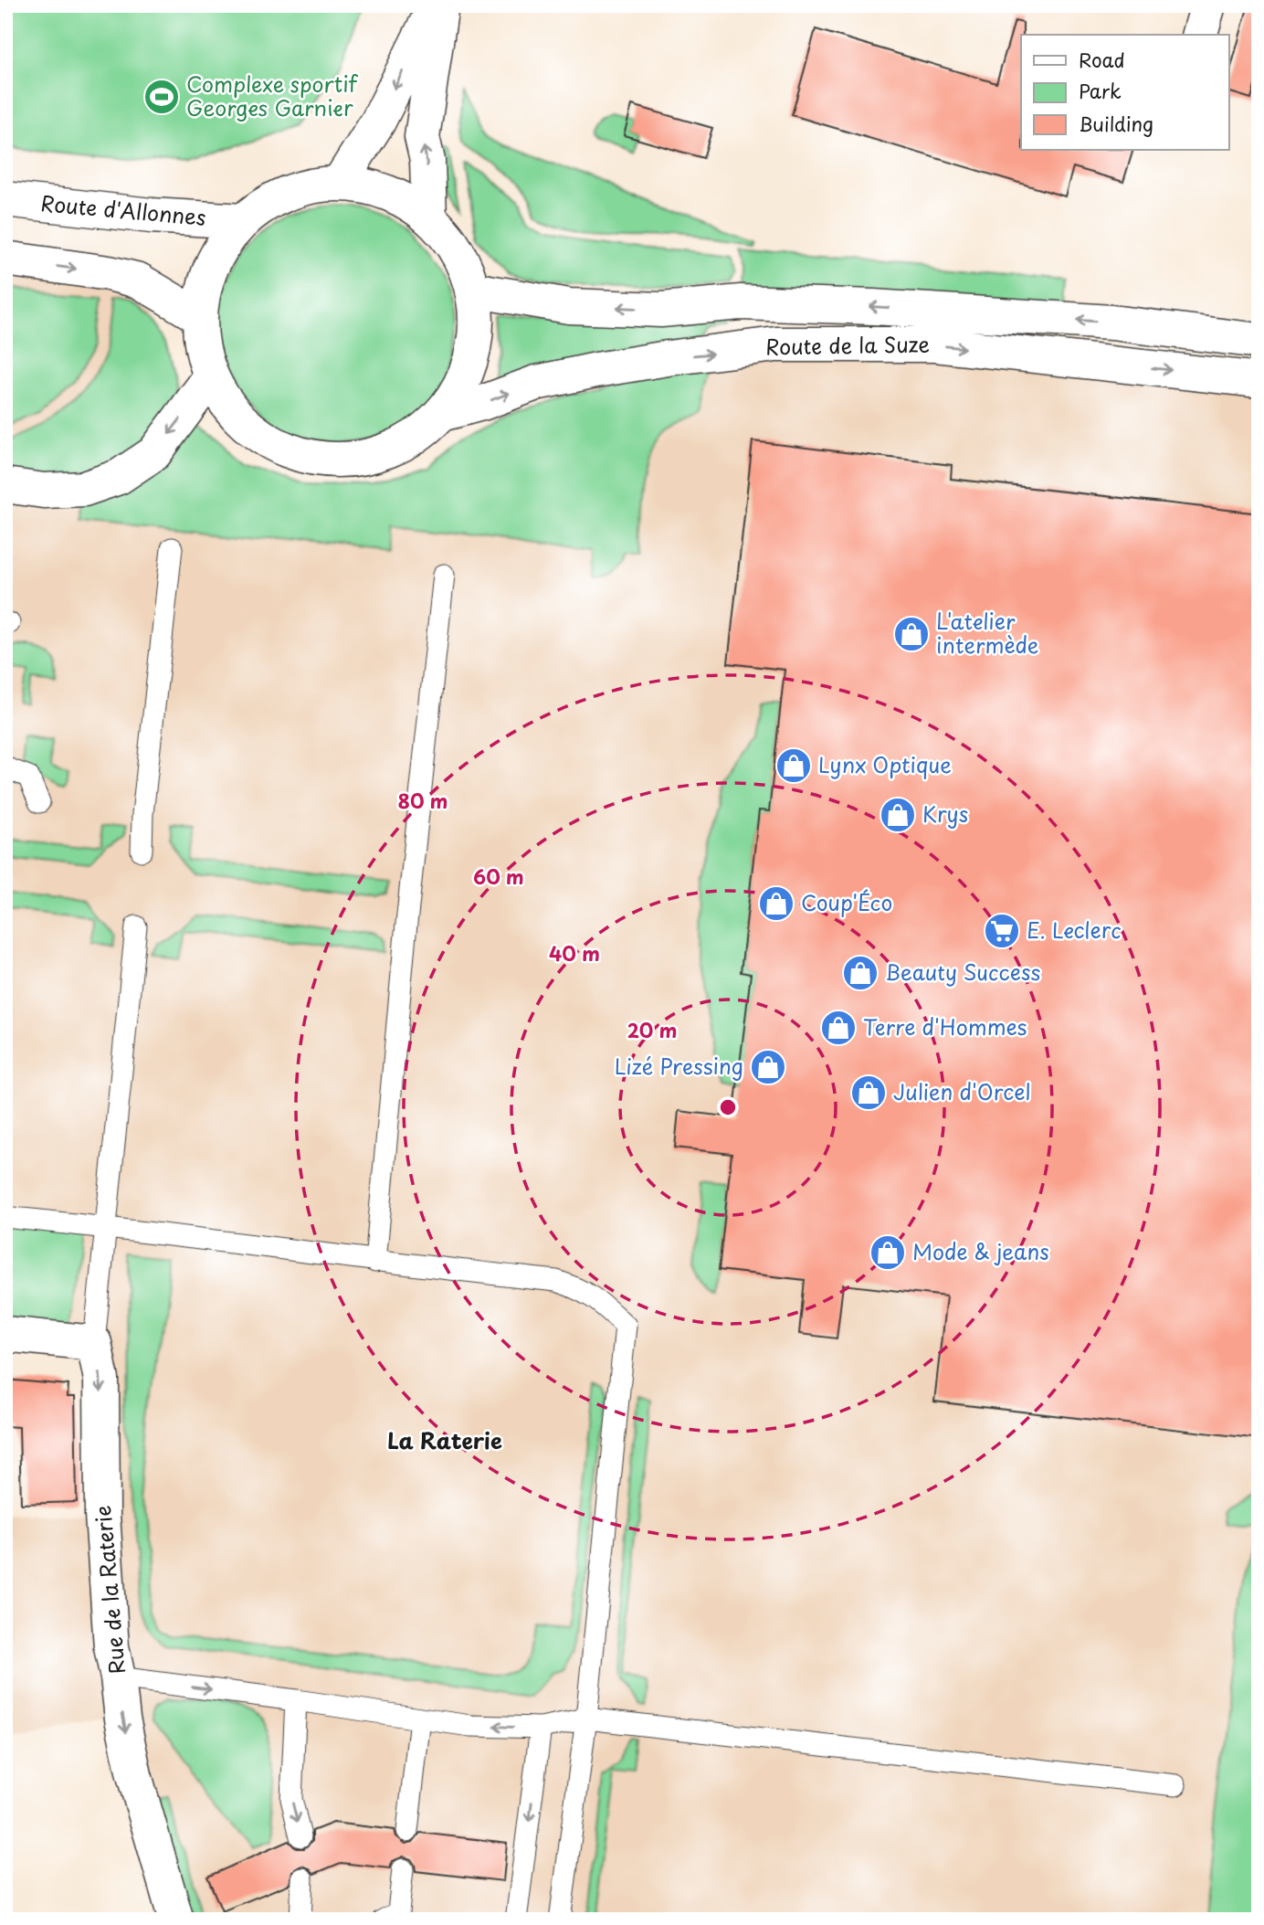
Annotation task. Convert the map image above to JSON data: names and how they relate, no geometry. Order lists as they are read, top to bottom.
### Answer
{
  "streets": {
    "main road": ["Route d'Allonnes", "Route de la Suze", "Rue de la Raterie"]
  },
  "one_way": ["Rue de la Raterie"],
  "districts": ["La Raterie"],
  "places": {
    "sports": ["Complexe sportif Georges Garnier"],
    "shop": [
      "L'atelier intermède",
      "Lynx Optique",
      "Krys",
      "Coup'Éco",
      "Beauty Success",
      "Terre d'Hommes",
      "Lizé Pressing",
      "Julien d'Orcel",
      "Mode & jeans"
    ],
    "supermarket": ["E. Leclerc"]
  },
  "legend": ["Road", "Park", "Building"],
  "rings": [
    "80 m",
    "60 m",
    "40 m",
    "20 m"
  ]
}
